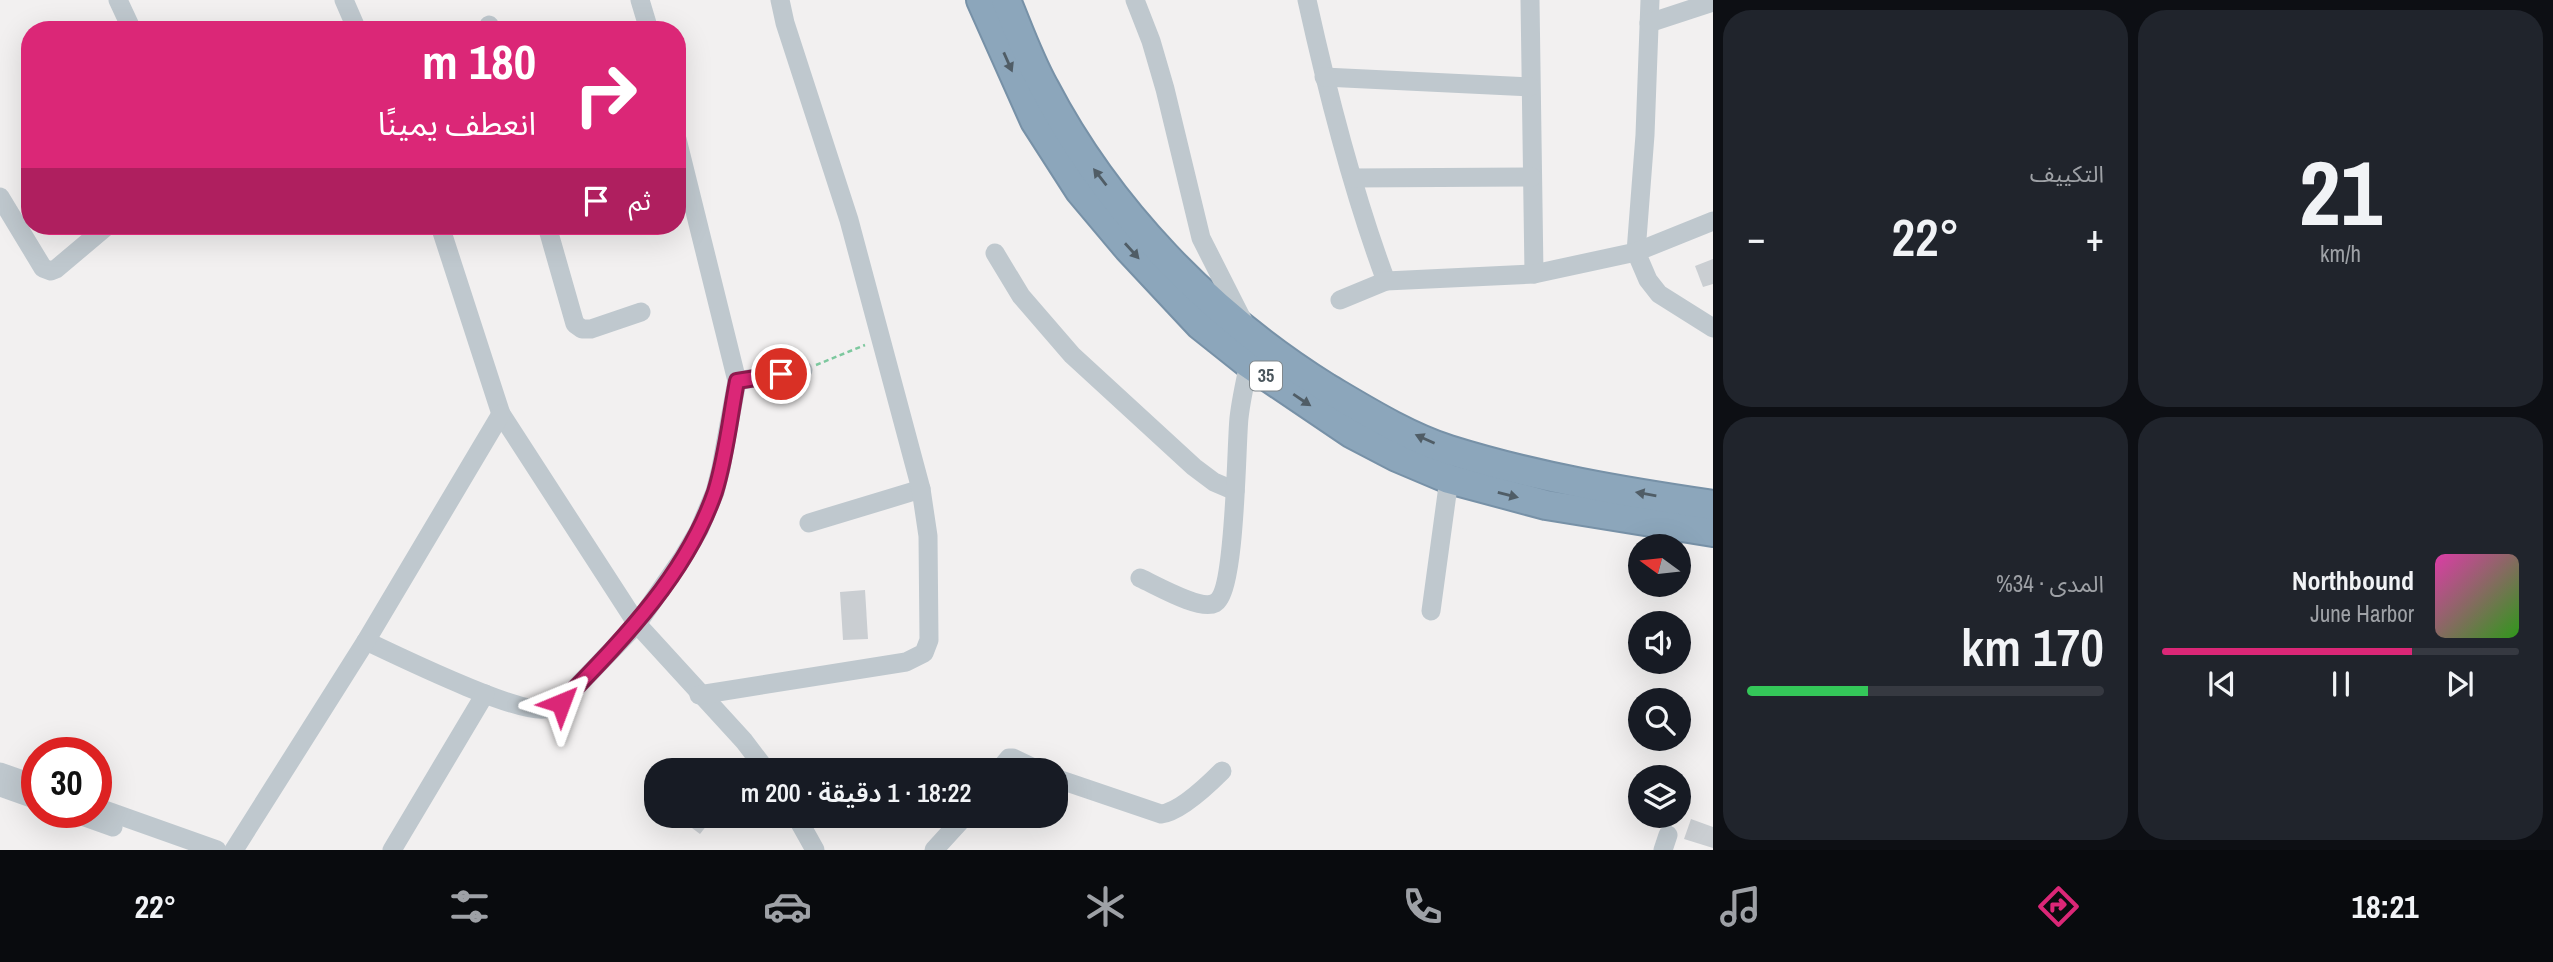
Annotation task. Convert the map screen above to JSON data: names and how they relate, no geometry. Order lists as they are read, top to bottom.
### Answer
{
  "streets": {
    "highway": ["35"]
  },
  "north": "left",
  "page": {
    "tile": [
      ["21", "km/h"],
      "التكييف",
      ["المدى · 34%", "170 km"]
    ],
    "turn": ["180 m", "انعطف يمينًا"],
    "then": "ثم",
    "heat": ["−", "22°", "+"],
    "song": ["Northbound", "June Harbor"],
    "limit": "30",
    "trip": "18:22 · 1 دقيقة · 200 m",
    "tabs": ["18:21", "22°"]
  }
}
